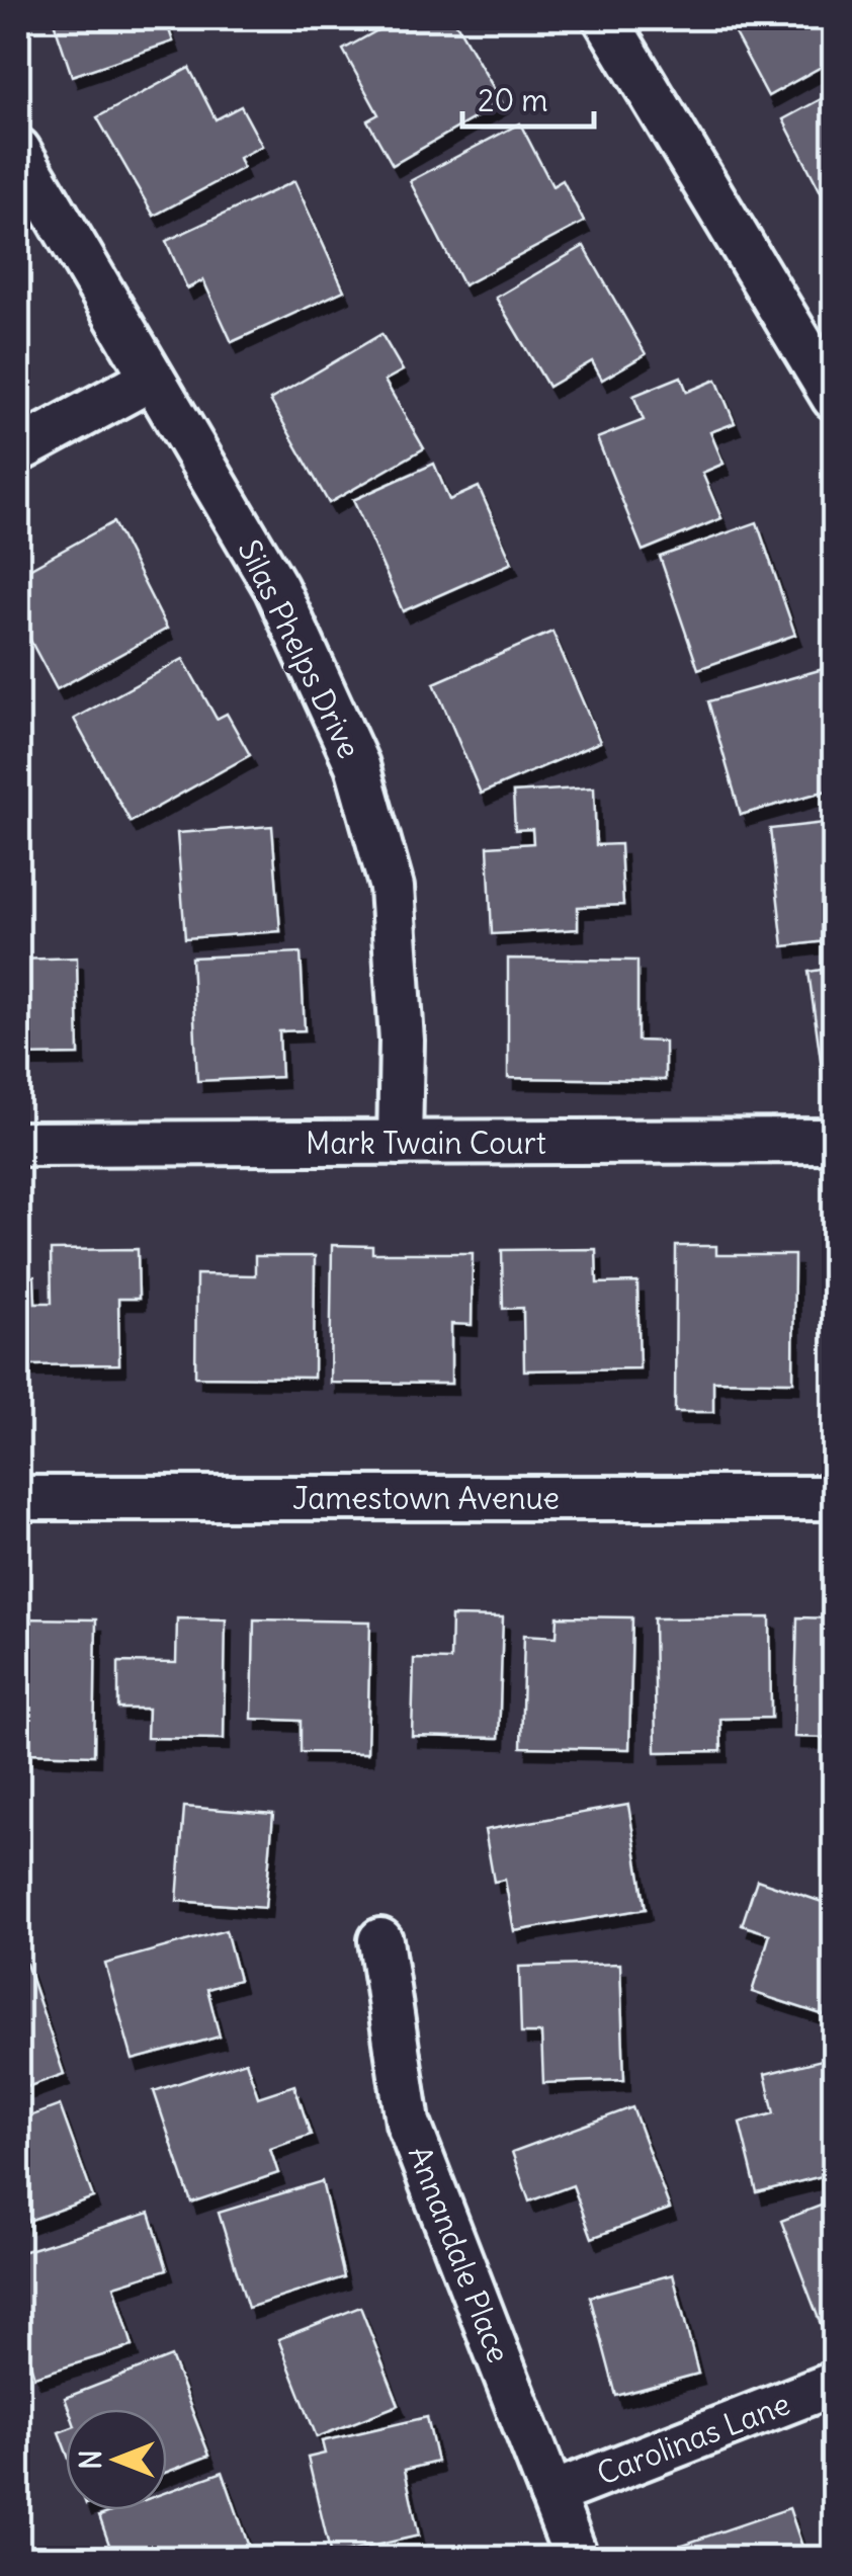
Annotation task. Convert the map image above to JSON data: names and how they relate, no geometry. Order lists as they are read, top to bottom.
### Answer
{
  "streets": {
    "street": [
      "Silas Phelps Drive",
      "Mark Twain Court",
      "Jamestown Avenue",
      "Annandale Place",
      "Carolinas Lane"
    ]
  },
  "crossings": [
    ["Silas Phelps Drive", "Mark Twain Court"],
    ["Annandale Place", "Carolinas Lane"]
  ],
  "scale_bar": "20 m",
  "north": "left"
}
